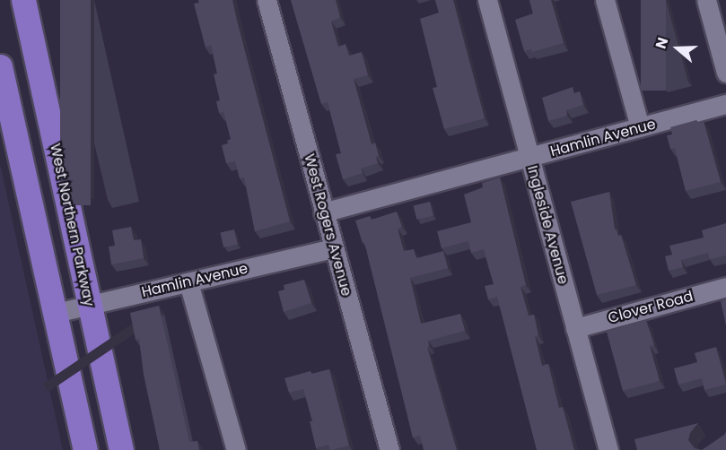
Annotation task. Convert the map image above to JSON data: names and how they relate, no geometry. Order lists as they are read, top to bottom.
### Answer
{
  "streets": {
    "main road": ["West Northern Parkway"],
    "street": [
      "Hamlin Avenue",
      "West Rogers Avenue",
      "Ingleside Avenue",
      "Clover Road"
    ]
  },
  "crossings": [
    ["Hamlin Avenue", "West Northern Parkway"],
    ["Hamlin Avenue", "West Rogers Avenue"],
    ["Hamlin Avenue", "Ingleside Avenue"],
    ["Ingleside Avenue", "Clover Road"]
  ],
  "north": "left"
}
